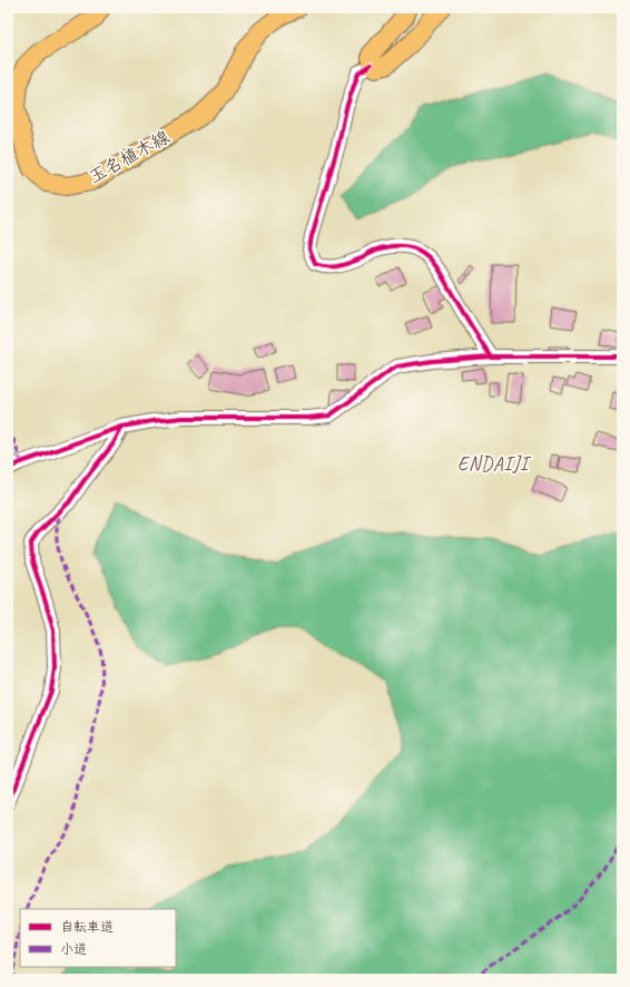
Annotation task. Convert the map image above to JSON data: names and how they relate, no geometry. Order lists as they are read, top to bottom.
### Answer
{
  "streets": {
    "main road": ["玉名植木線"]
  },
  "districts": ["ENDAIJI"],
  "legend": ["自転車道", "小道"]
}
